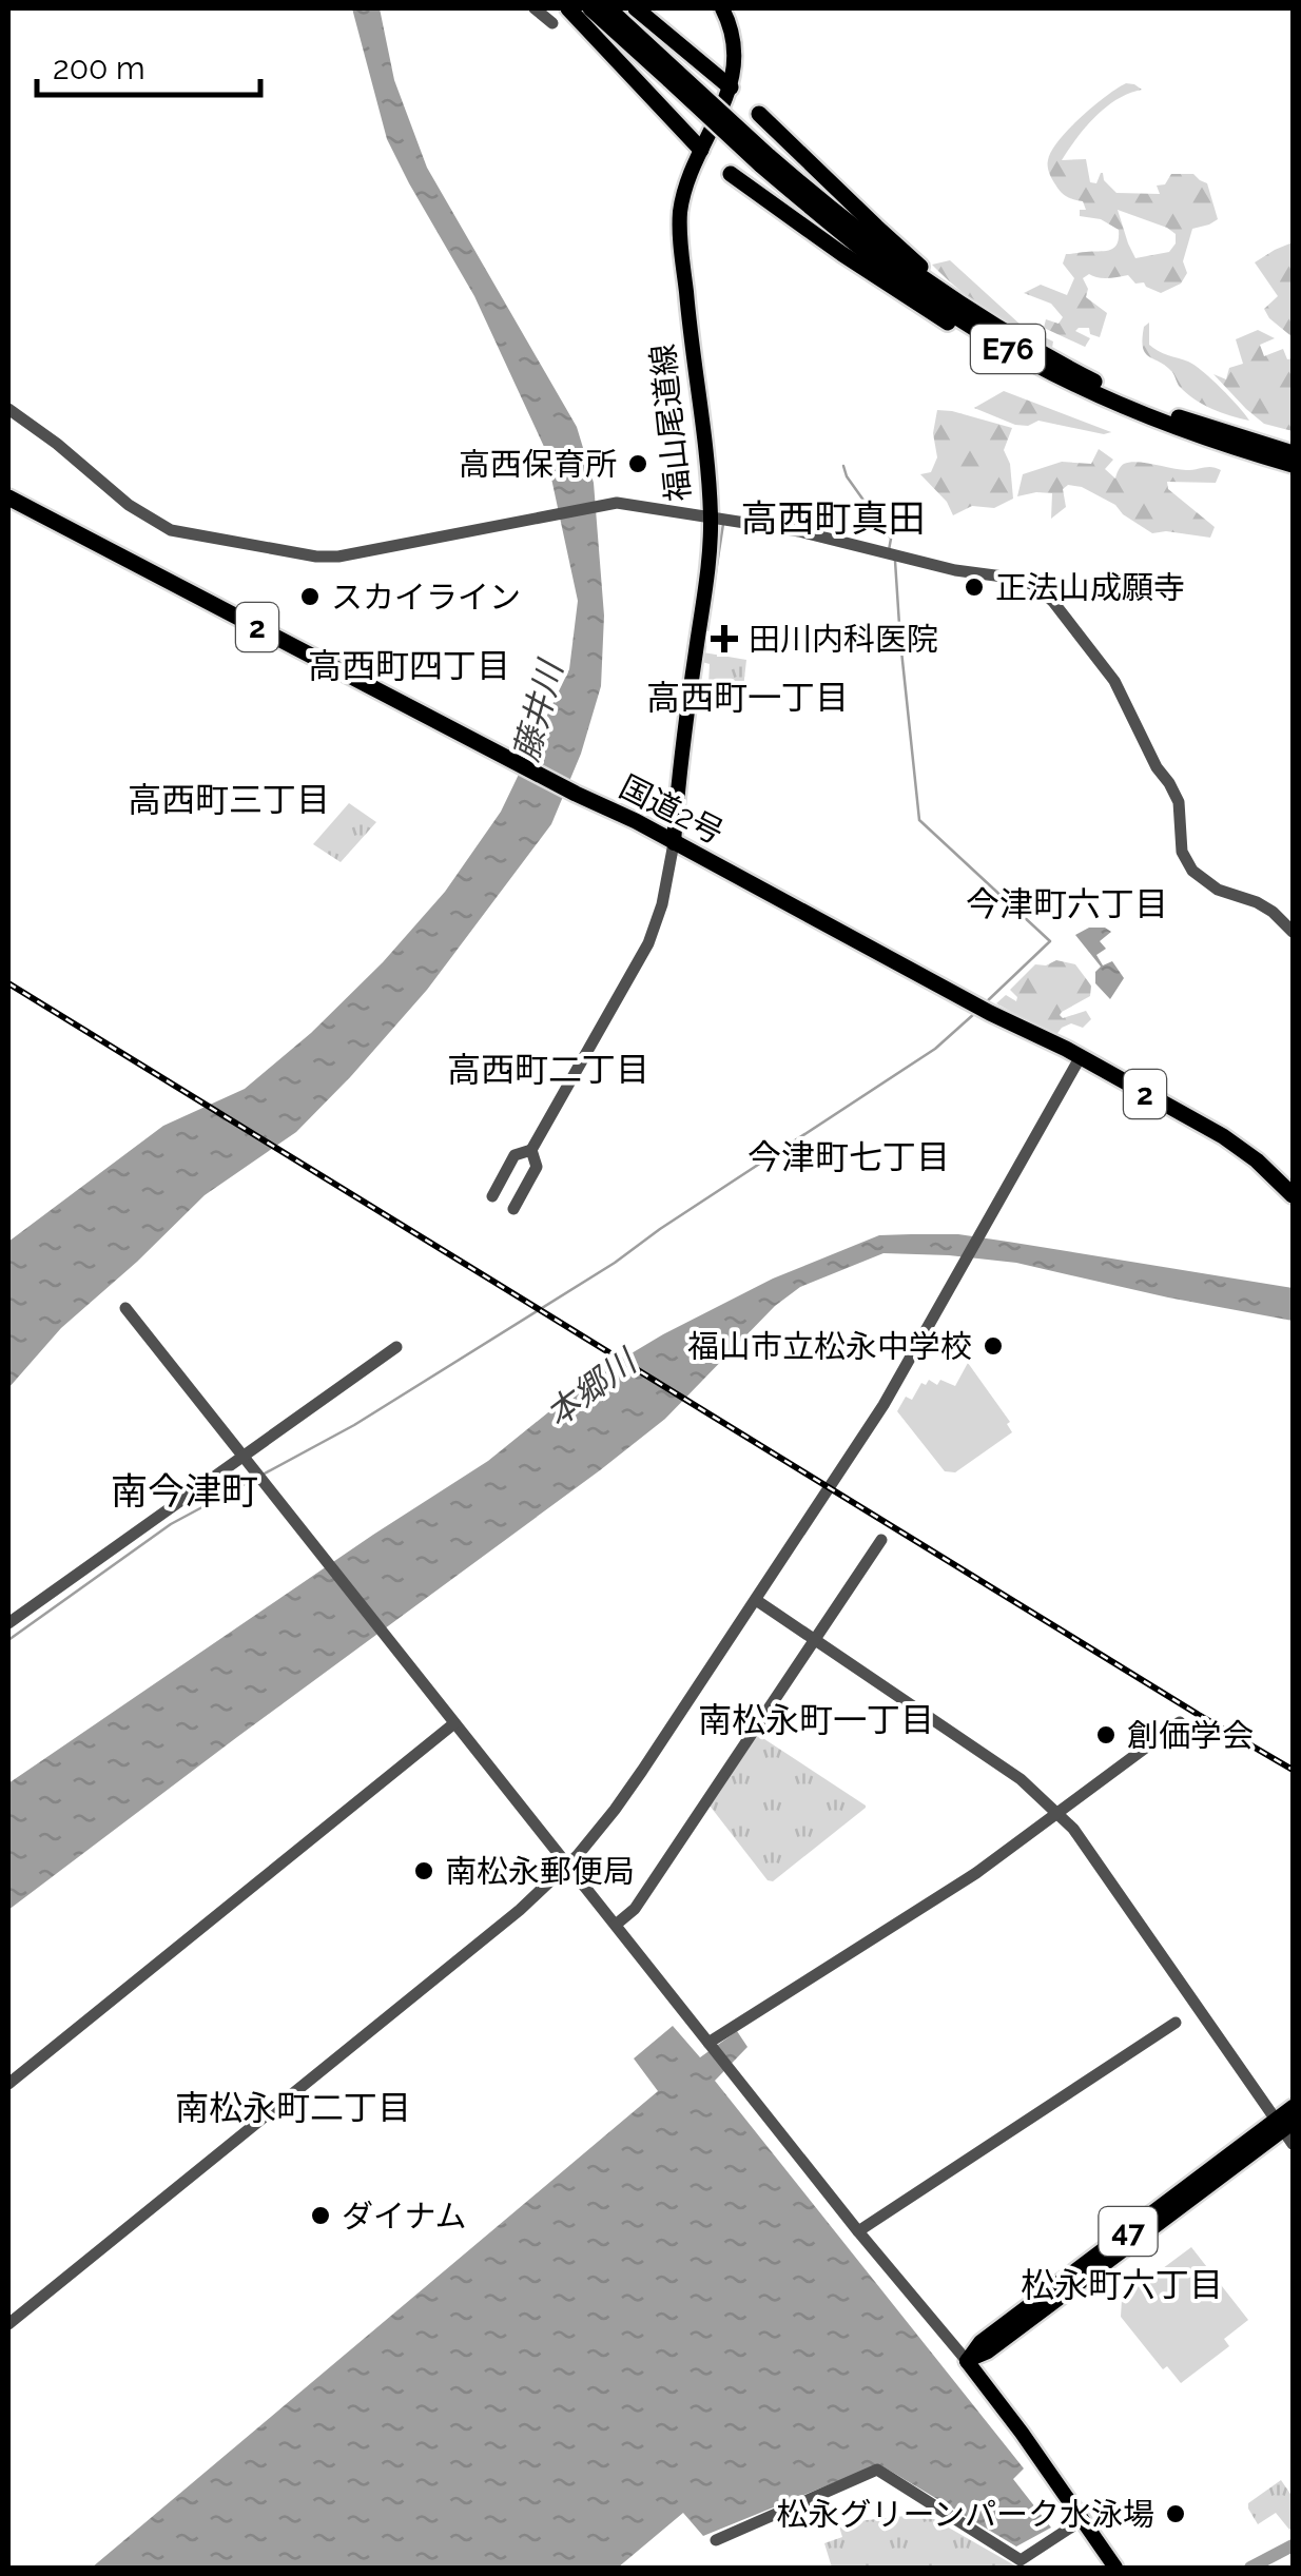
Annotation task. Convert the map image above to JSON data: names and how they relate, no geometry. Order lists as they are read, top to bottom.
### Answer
{
  "streets": {
    "highway": ["E76", "2", "国道2号"],
    "main road": ["福山尾道線", "47"]
  },
  "crossings": [
    ["福山尾道線", "国道2号"]
  ],
  "districts": [
    "高西町真田",
    "高西町四丁目",
    "高西町一丁目",
    "高西町三丁目",
    "今津町六丁目",
    "高西町二丁目",
    "今津町七丁目",
    "南今津町",
    "南松永町一丁目",
    "南松永町二丁目",
    "松永町六丁目"
  ],
  "water": ["藤井川", "本郷川"],
  "places": {
    "other": [
      "高西保育所",
      "正法山成願寺",
      "スカイライン",
      "福山市立松永中学校",
      "創価学会",
      "南松永郵便局",
      "ダイナム",
      "松永グリーンパーク水泳場"
    ],
    "health": ["田川内科医院"]
  },
  "scale_bar": "200 m"
}
